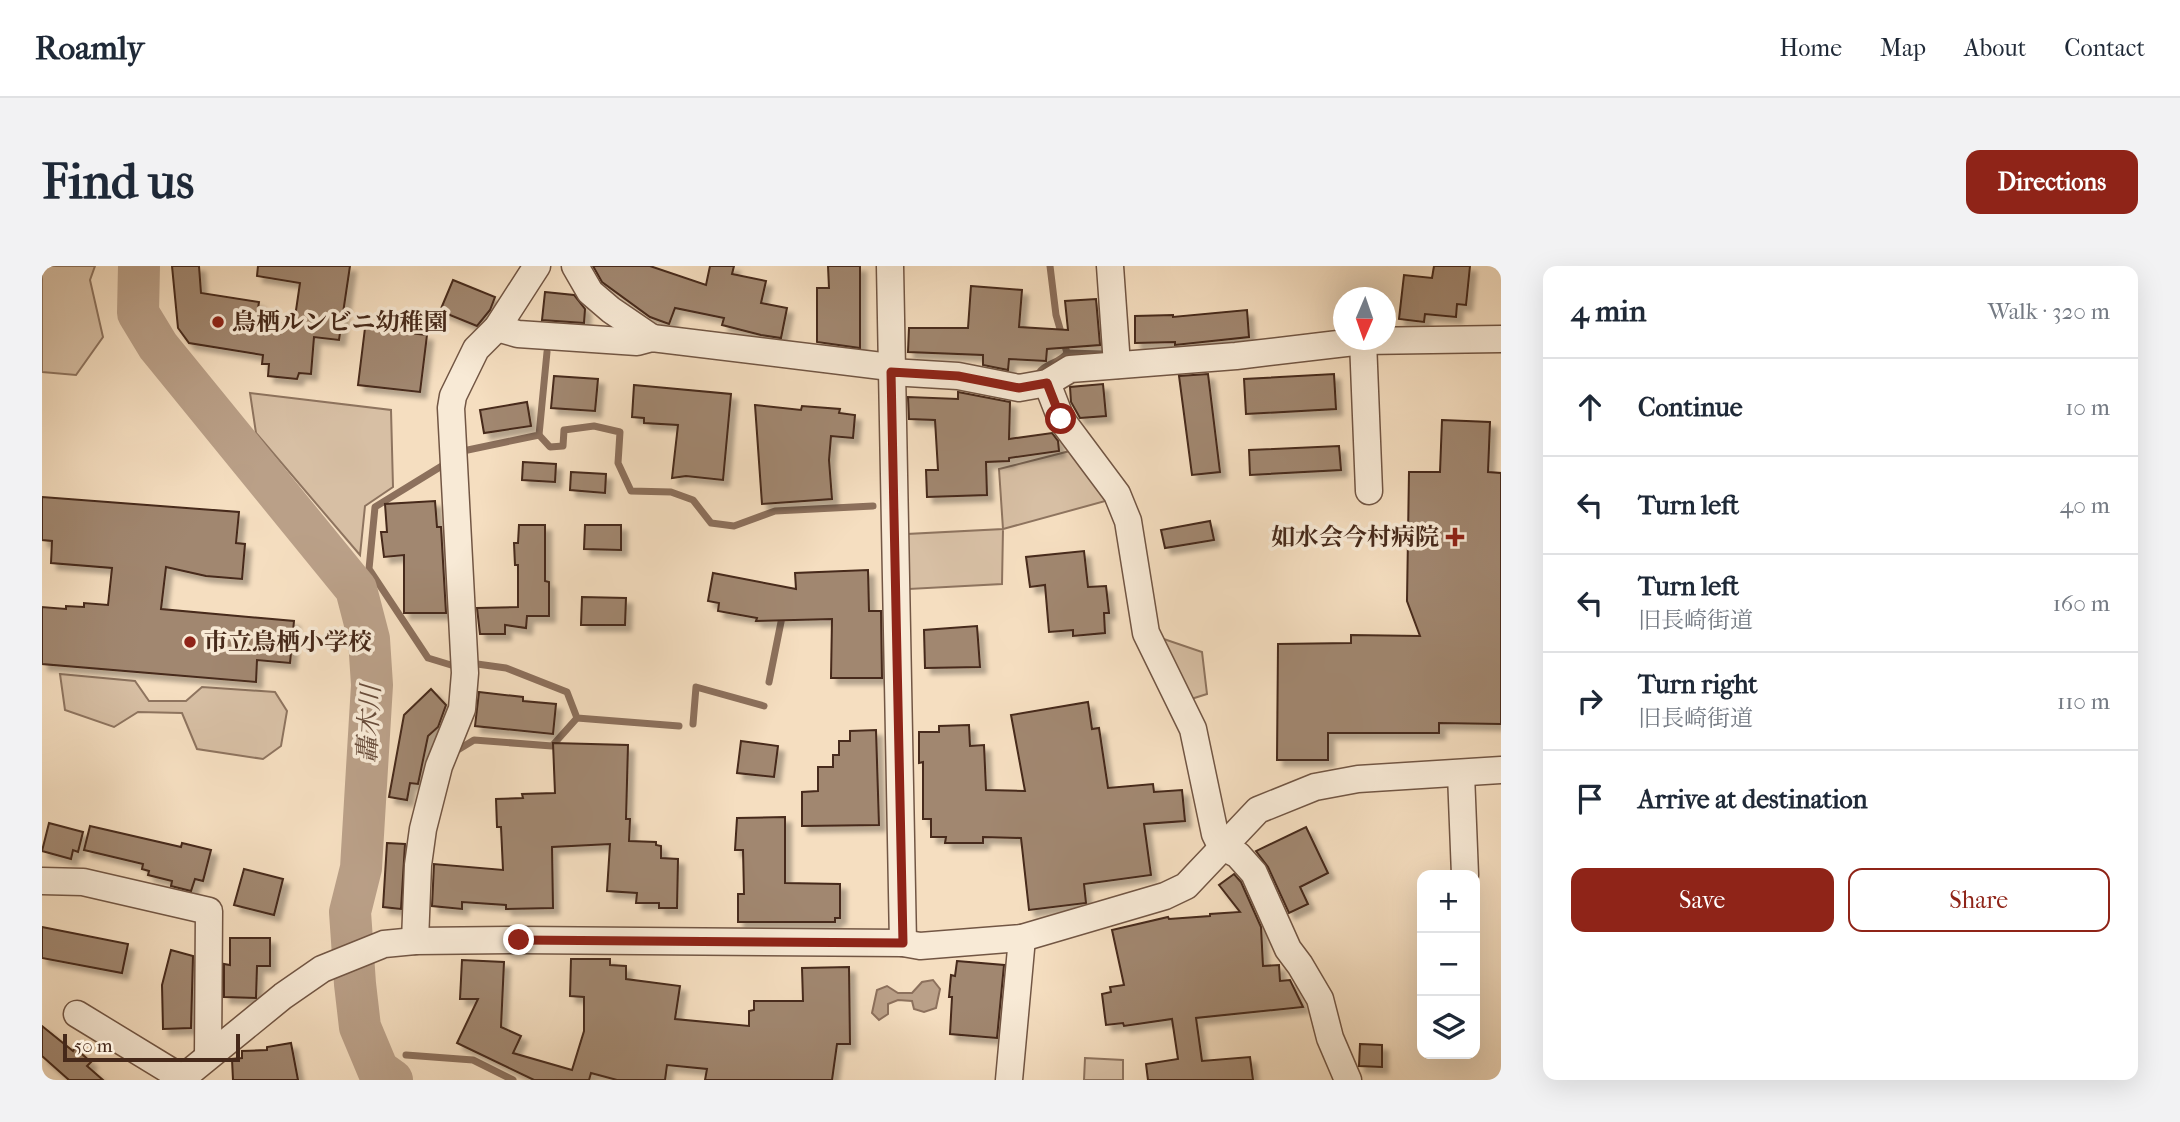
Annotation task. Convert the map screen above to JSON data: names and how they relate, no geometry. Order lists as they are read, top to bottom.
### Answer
{
  "water": ["轟木川"],
  "places": {
    "other": ["鳥栖ルンビニ幼稚園", "市立鳥栖小学校"],
    "health": ["如水会今村病院"]
  },
  "scale_bar": "50 m",
  "north": "bottom",
  "page": {
    "header": "Roamly",
    "nav": [
      "Home",
      "Map",
      "About",
      "Contact"
    ],
    "buttons": [
      "Directions",
      ["Save", "Share"]
    ],
    "title": "Find us",
    "heading": ["4 min", "Walk · 320 m"],
    "list": [
      ["Continue", "10 m"],
      ["Turn left", "40 m"],
      ["Turn left", "旧長崎街道", "160 m"],
      ["Turn right", "旧長崎街道", "110 m"],
      "Arrive at destination"
    ],
    "map_buttons": ["+", "−"],
    "scale": "50 m"
  }
}
